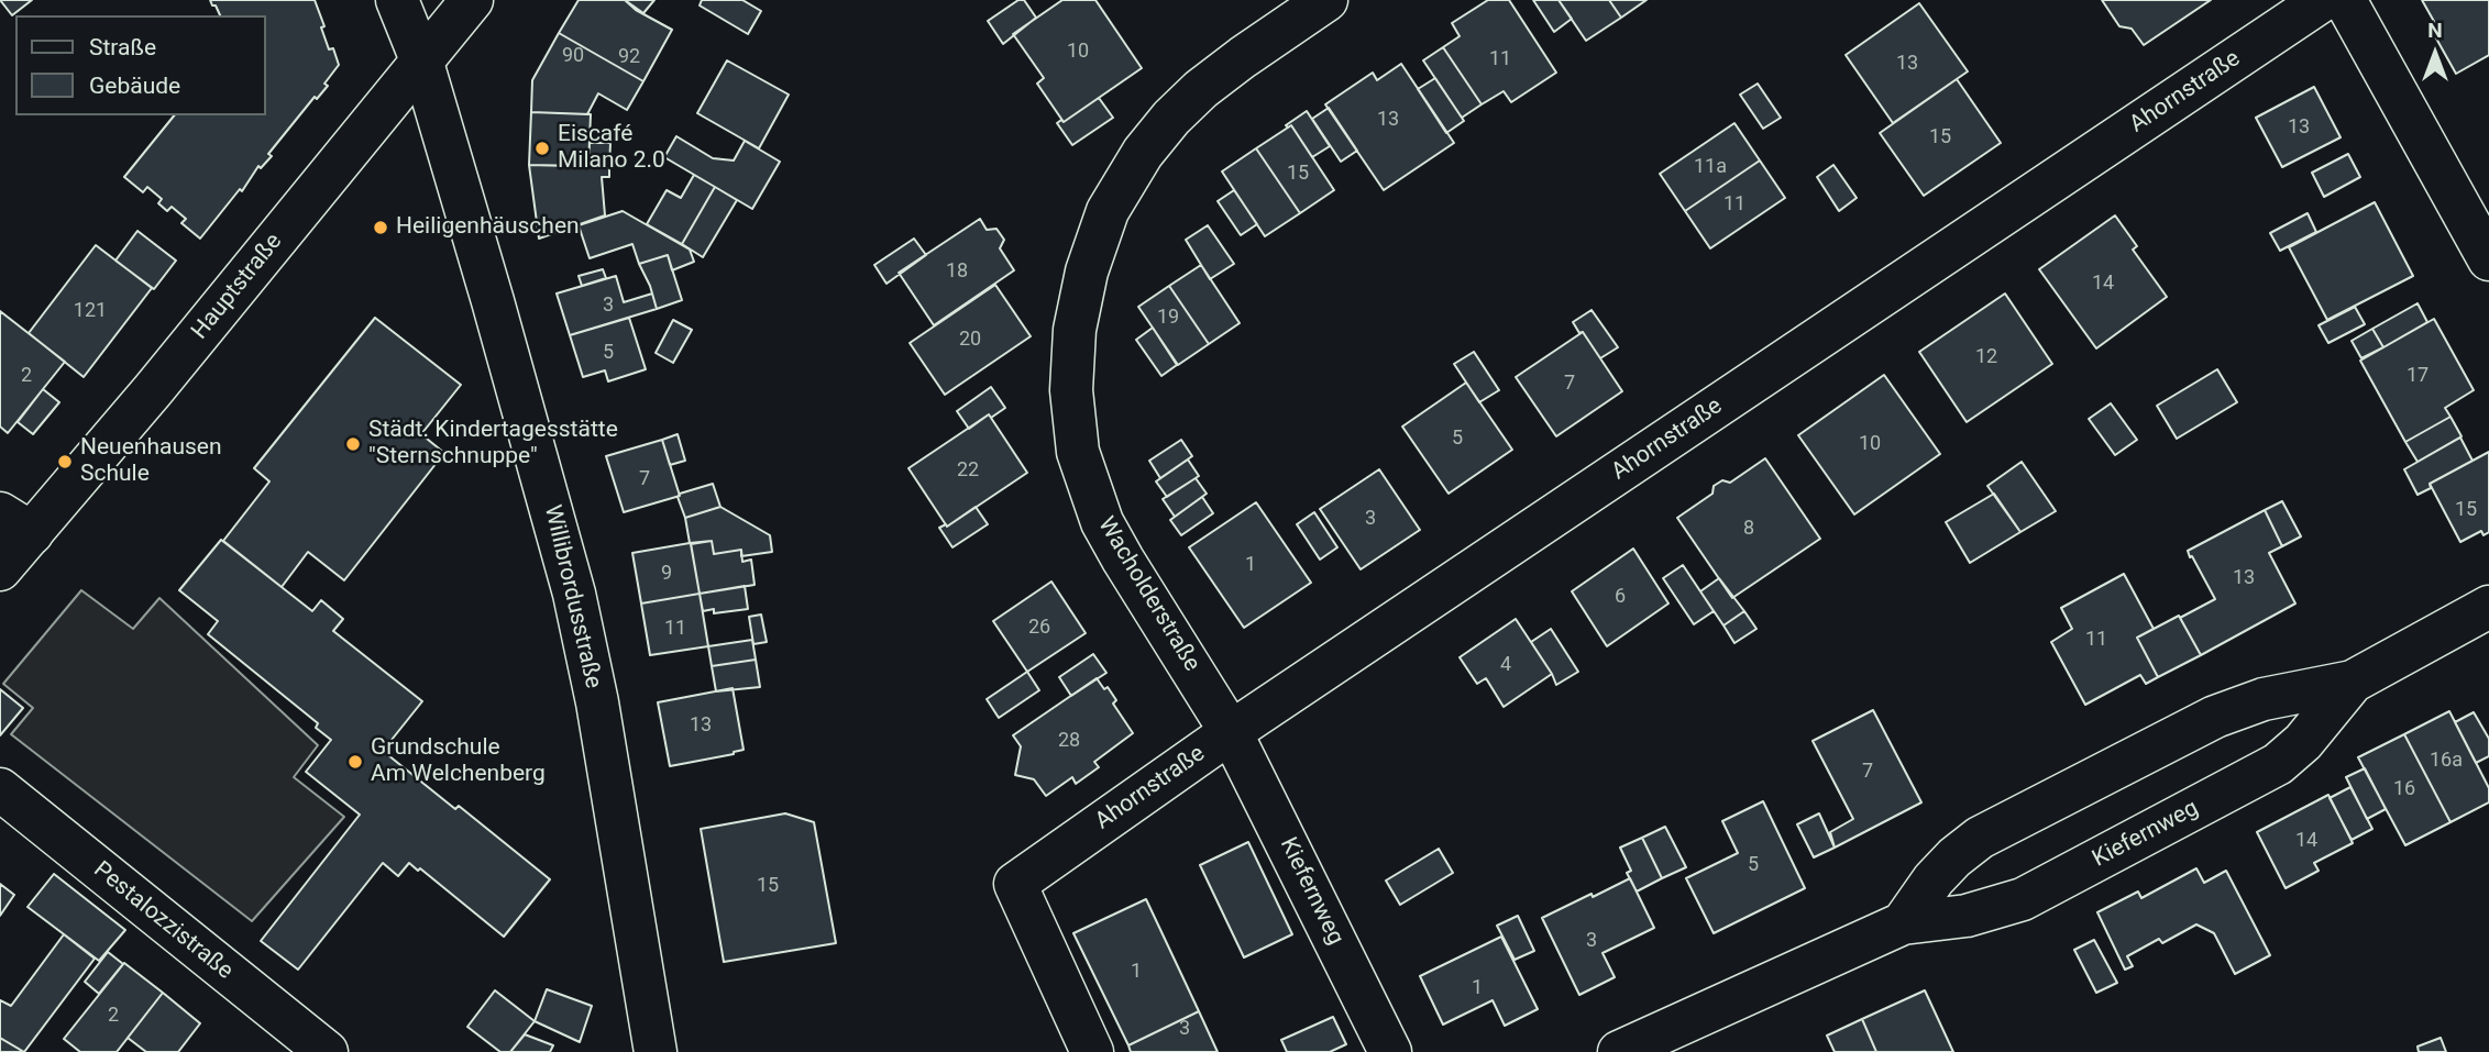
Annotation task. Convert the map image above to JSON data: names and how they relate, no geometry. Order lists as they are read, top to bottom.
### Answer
{
  "streets": {
    "street": [
      "Ahornstraße",
      "Hauptstraße",
      "Wacholderstraße",
      "Willibrordusstraße",
      "Kiefernweg",
      "Pestalozzistraße"
    ]
  },
  "crossings": [
    ["Ahornstraße", "Wacholderstraße"],
    ["Ahornstraße", "Kiefernweg"],
    ["Hauptstraße", "Willibrordusstraße"],
    ["Wacholderstraße", "Kiefernweg"]
  ],
  "places": [
    "Eiscafé Milano 2.0",
    "Heiligenhäuschen",
    "Städt. Kindertagesstätte \"Sternschnuppe\"",
    "Neuenhausen Schule",
    "Grundschule Am Welchenberg"
  ],
  "house_numbers": [
    "10",
    "90",
    "92",
    "11",
    "13",
    "13",
    "13",
    "15",
    "11a",
    "15",
    "11",
    "18",
    "14",
    "3",
    "121",
    "19",
    "20",
    "5",
    "12",
    "2",
    "17",
    "7",
    "5",
    "10",
    "22",
    "7",
    "15",
    "3",
    "8",
    "1",
    "9",
    "13",
    "6",
    "26",
    "11",
    "11",
    "4",
    "13",
    "28",
    "16a",
    "7",
    "16",
    "14",
    "5",
    "15",
    "3",
    "1",
    "1",
    "2",
    "3"
  ],
  "legend": ["Straße", "Gebäude"],
  "north": "top"
}
